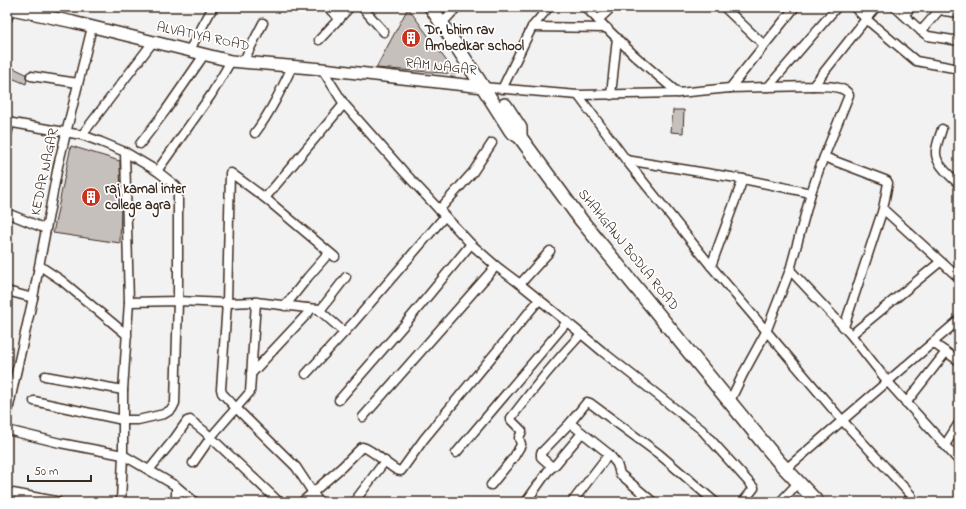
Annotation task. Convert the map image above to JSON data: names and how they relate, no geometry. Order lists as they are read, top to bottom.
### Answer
{
  "streets": {
    "main road": ["SHAHGANJ BODLA ROAD"],
    "street": ["ALVATIYA ROAD", "RAM NAGAR", "KEDAR NAGAR"]
  },
  "crossings": [
    ["ALVATIYA ROAD", "RAM NAGAR"],
    ["ALVATIYA ROAD", "KEDAR NAGAR"],
    ["RAM NAGAR", "SHAHGANJ BODLA ROAD"]
  ],
  "places": {
    "building": ["Dr. bhim rav Ambedkar school", "raj kamal inter college agra"]
  },
  "scale_bar": "50 m"
}
